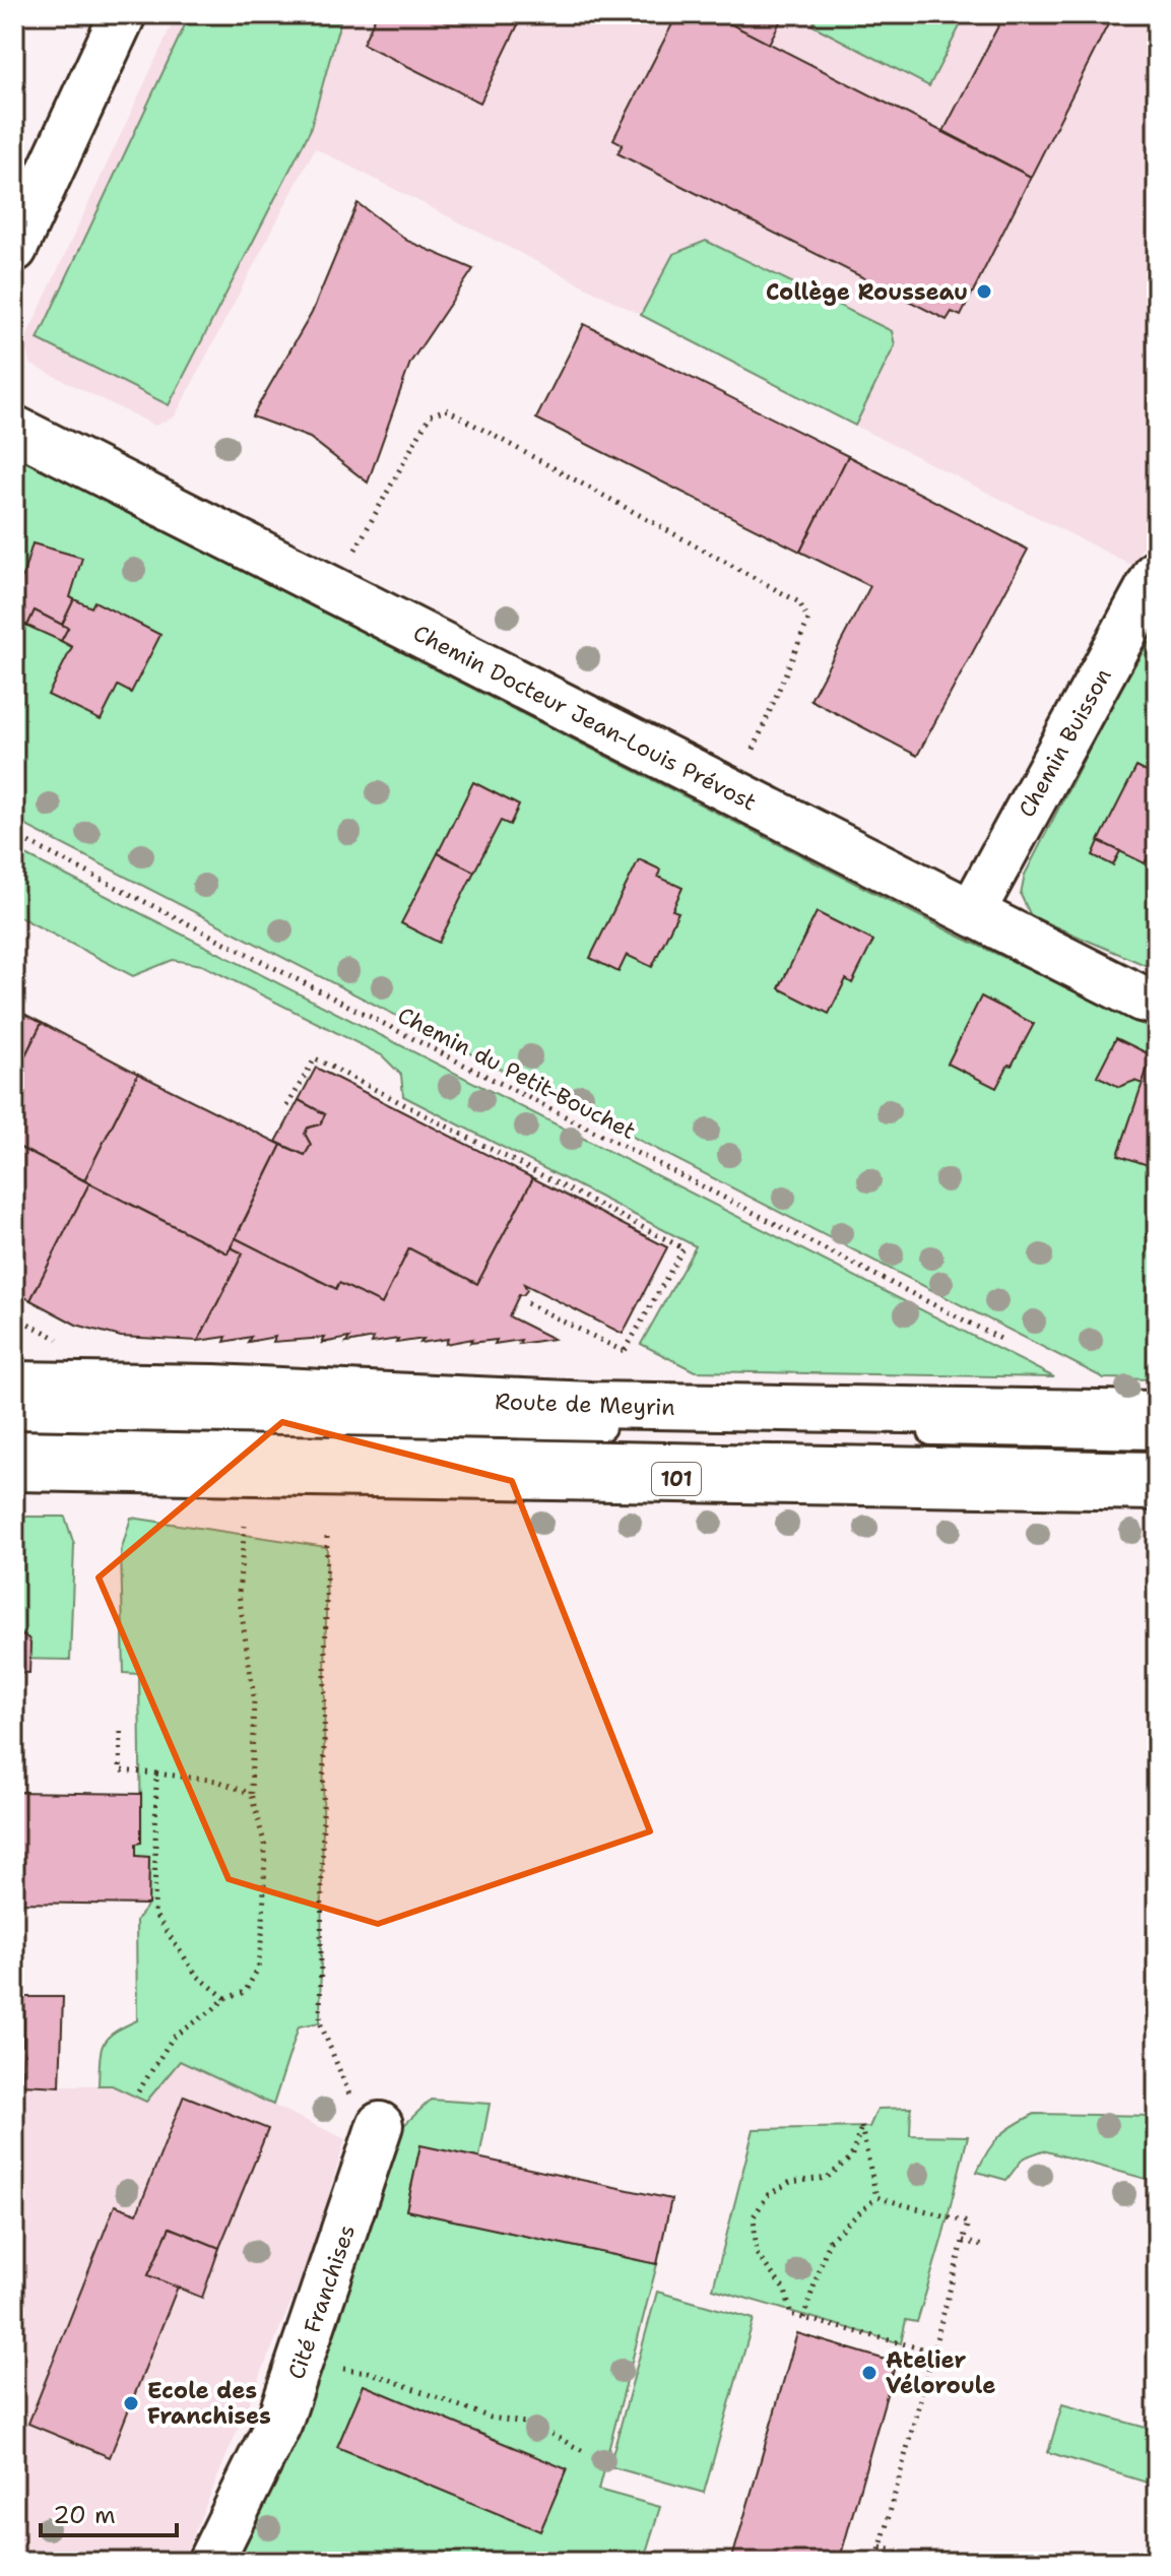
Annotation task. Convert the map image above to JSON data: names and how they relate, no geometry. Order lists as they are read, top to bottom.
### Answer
{
  "streets": {
    "street": [
      "Chemin Docteur Jean-Louis Prévost",
      "Chemin Buisson",
      "Route de Meyrin",
      "101",
      "Cité Franchises"
    ],
    "path": ["Chemin du Petit-Bouchet"]
  },
  "crossings": [
    ["Chemin Docteur Jean-Louis Prévost", "Chemin Buisson"]
  ],
  "places": ["Collège Rousseau", "Atelier Véloroule", "Ecole des Franchises"],
  "scale_bar": "20 m"
}
